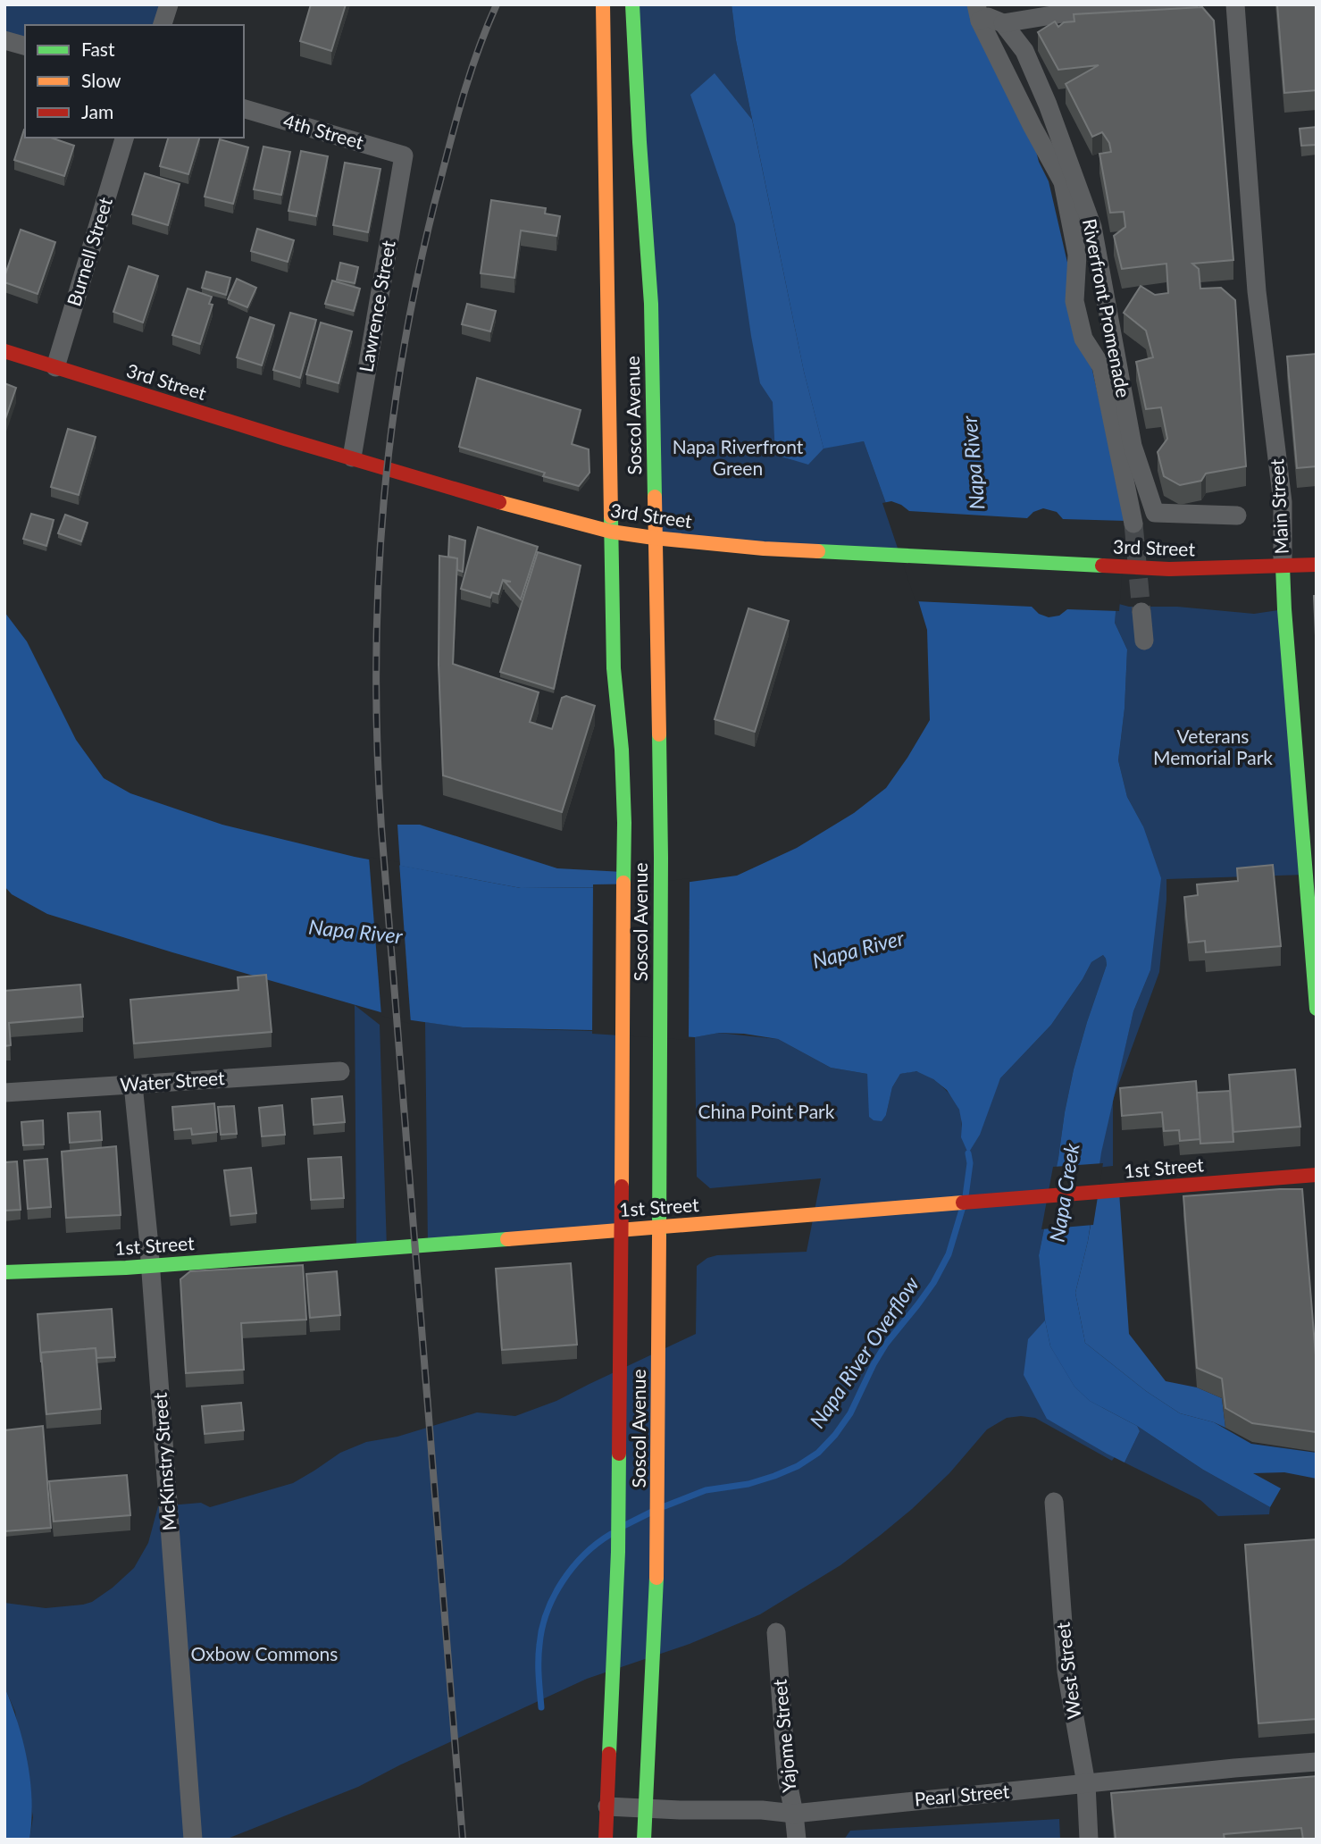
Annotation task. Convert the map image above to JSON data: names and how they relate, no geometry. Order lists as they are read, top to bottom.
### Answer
{
  "streets": {
    "main road": [
      "3rd Street",
      "Soscol Avenue",
      "Main Street",
      "1st Street"
    ],
    "street": [
      "4th Street",
      "Burnell Street",
      "Lawrence Street",
      "Riverfront Promenade",
      "Water Street",
      "McKinstry Street",
      "West Street",
      "Yajome Street",
      "Pearl Street"
    ]
  },
  "crossings": [
    ["4th Street", "Lawrence Street"],
    ["Burnell Street", "3rd Street"],
    ["Lawrence Street", "3rd Street"],
    ["3rd Street", "Soscol Avenue"],
    ["3rd Street", "Main Street"],
    ["Soscol Avenue", "1st Street"],
    ["Soscol Avenue", "Pearl Street"],
    ["Water Street", "McKinstry Street"],
    ["1st Street", "McKinstry Street"],
    ["West Street", "Pearl Street"],
    ["Yajome Street", "Pearl Street"]
  ],
  "water": ["Napa River", "Napa Creek", "Napa River Overflow"],
  "parks": [
    "Napa Riverfront Green",
    "Veterans Memorial Park",
    "China Point Park",
    "Oxbow Commons"
  ],
  "legend": ["Fast", "Slow", "Jam"]
}
